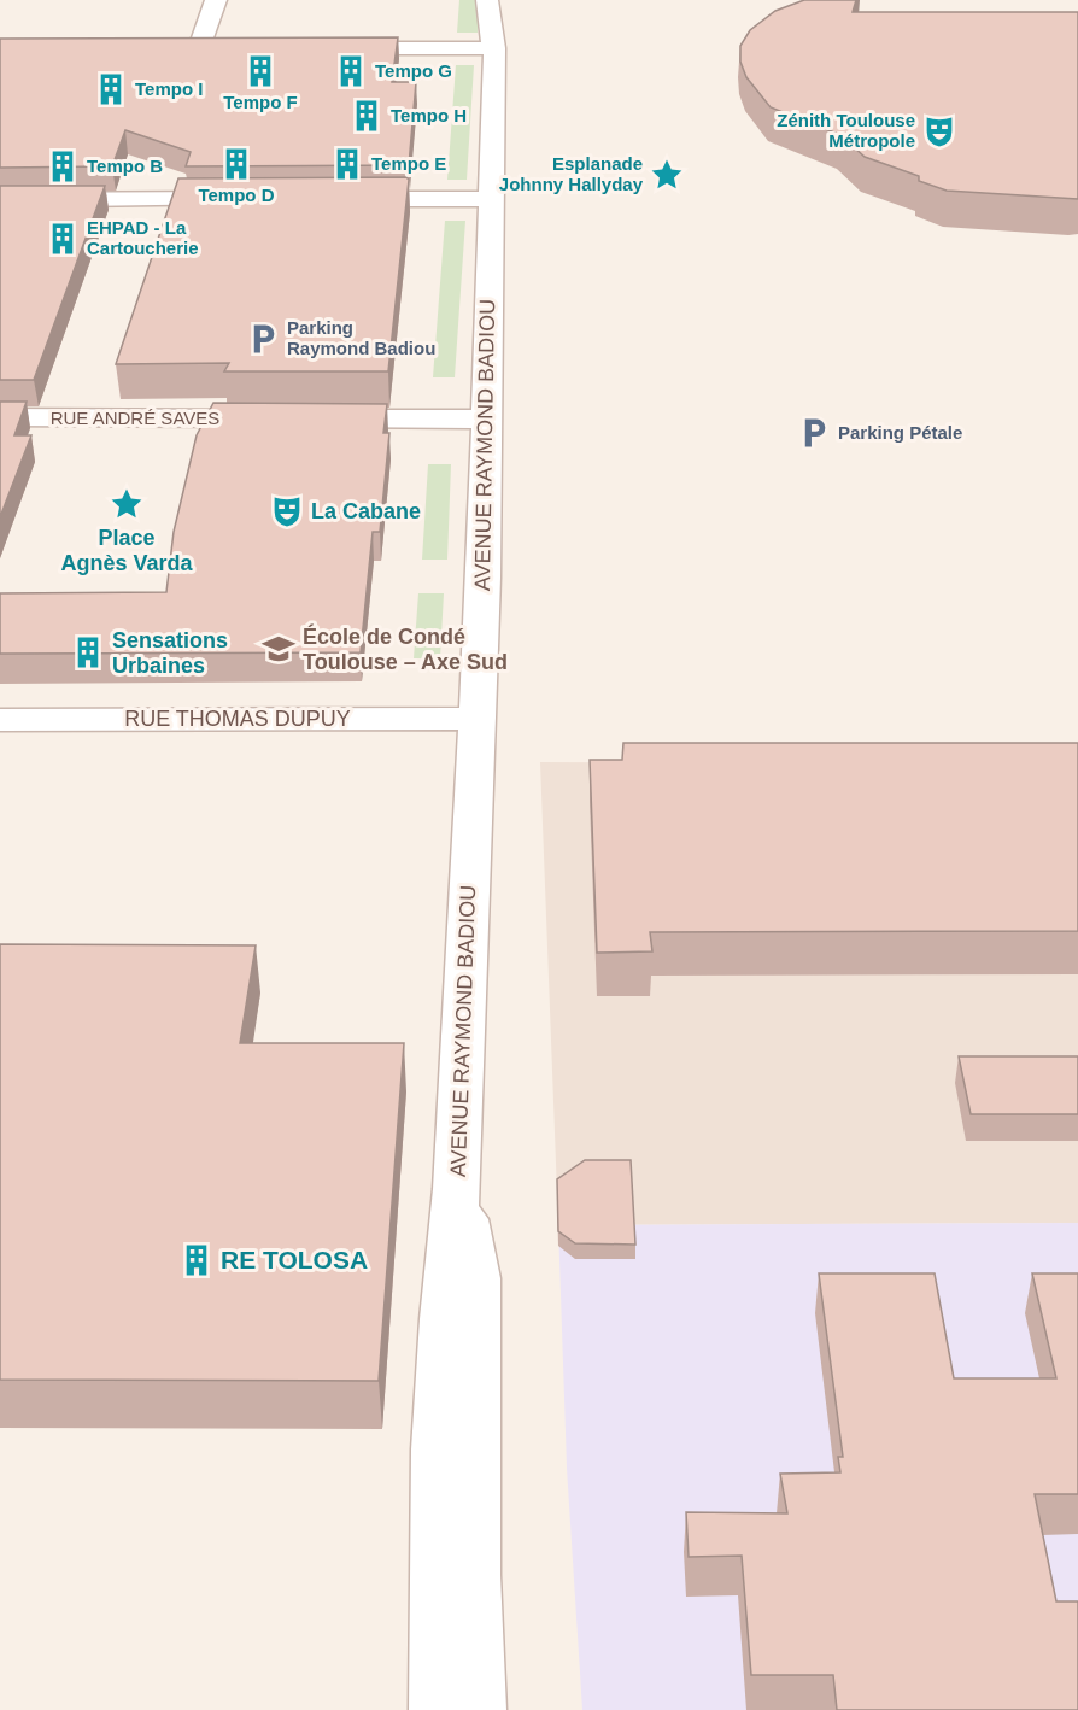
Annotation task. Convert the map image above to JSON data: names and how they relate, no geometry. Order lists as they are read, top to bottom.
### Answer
{
  "streets": {
    "street": ["RUE ANDRÉ SAVES", "AVENUE RAYMOND BADIOU", "RUE THOMAS DUPUY"]
  },
  "crossings": [
    ["RUE ANDRÉ SAVES", "AVENUE RAYMOND BADIOU"],
    ["AVENUE RAYMOND BADIOU", "RUE THOMAS DUPUY"]
  ],
  "places": {
    "building": [
      "Tempo F",
      "Tempo G",
      "Tempo I",
      "Tempo H",
      "Tempo D",
      "Tempo E",
      "Tempo B",
      "EHPAD - La Cartoucherie",
      "Sensations Urbaines",
      "RE TOLOSA"
    ],
    "theatre": ["Zénith Toulouse Métropole", "La Cabane"],
    "place": ["Esplanade Johnny Hallyday", "Place Agnès Varda"],
    "parking": ["Parking Raymond Badiou", "Parking Pétale"],
    "school or university": ["École de Condé Toulouse – Axe Sud"]
  }
}
